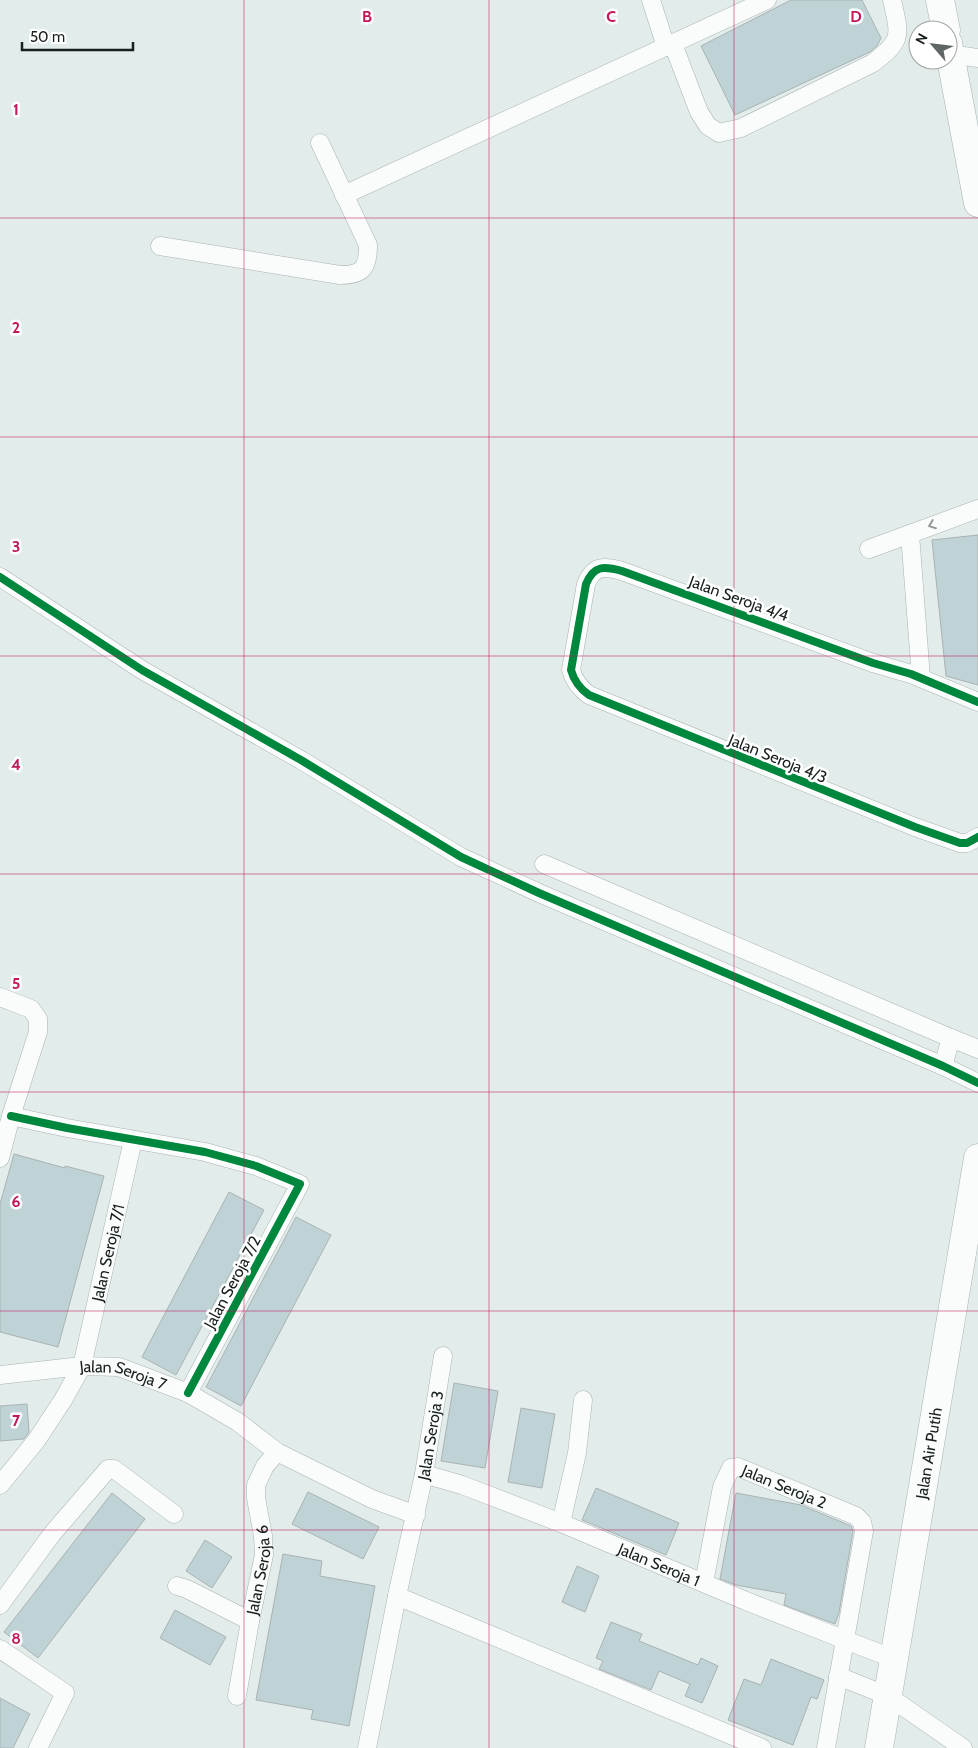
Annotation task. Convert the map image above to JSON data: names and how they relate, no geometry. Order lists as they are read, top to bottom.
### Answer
{
  "streets": {
    "main road": ["Jalan Air Putih"],
    "street": [
      "Jalan Seroja 4/4",
      "Jalan Seroja 4/3",
      "Jalan Seroja 7/1",
      "Jalan Seroja 7/2",
      "Jalan Seroja 7",
      "Jalan Seroja 3",
      "Jalan Seroja 2",
      "Jalan Seroja 1",
      "Jalan Seroja 6"
    ]
  },
  "crossings": [
    ["Jalan Seroja 4/4", "Jalan Seroja 4/3"],
    ["Jalan Seroja 7/1", "Jalan Seroja 7/2"],
    ["Jalan Seroja 7/1", "Jalan Seroja 7"],
    ["Jalan Seroja 7/2", "Jalan Seroja 7"],
    ["Jalan Seroja 7", "Jalan Seroja 3"],
    ["Jalan Seroja 7", "Jalan Seroja 6"],
    ["Jalan Seroja 3", "Jalan Seroja 1"],
    ["Jalan Air Putih", "Jalan Seroja 1"],
    ["Jalan Seroja 2", "Jalan Seroja 1"]
  ],
  "scale_bar": "50 m",
  "north": "top left",
  "grid": {
    "columns": ["B", "C", "D"],
    "rows": [
      "1",
      "2",
      "3",
      "4",
      "5",
      "6",
      "7",
      "8"
    ]
  }
}
